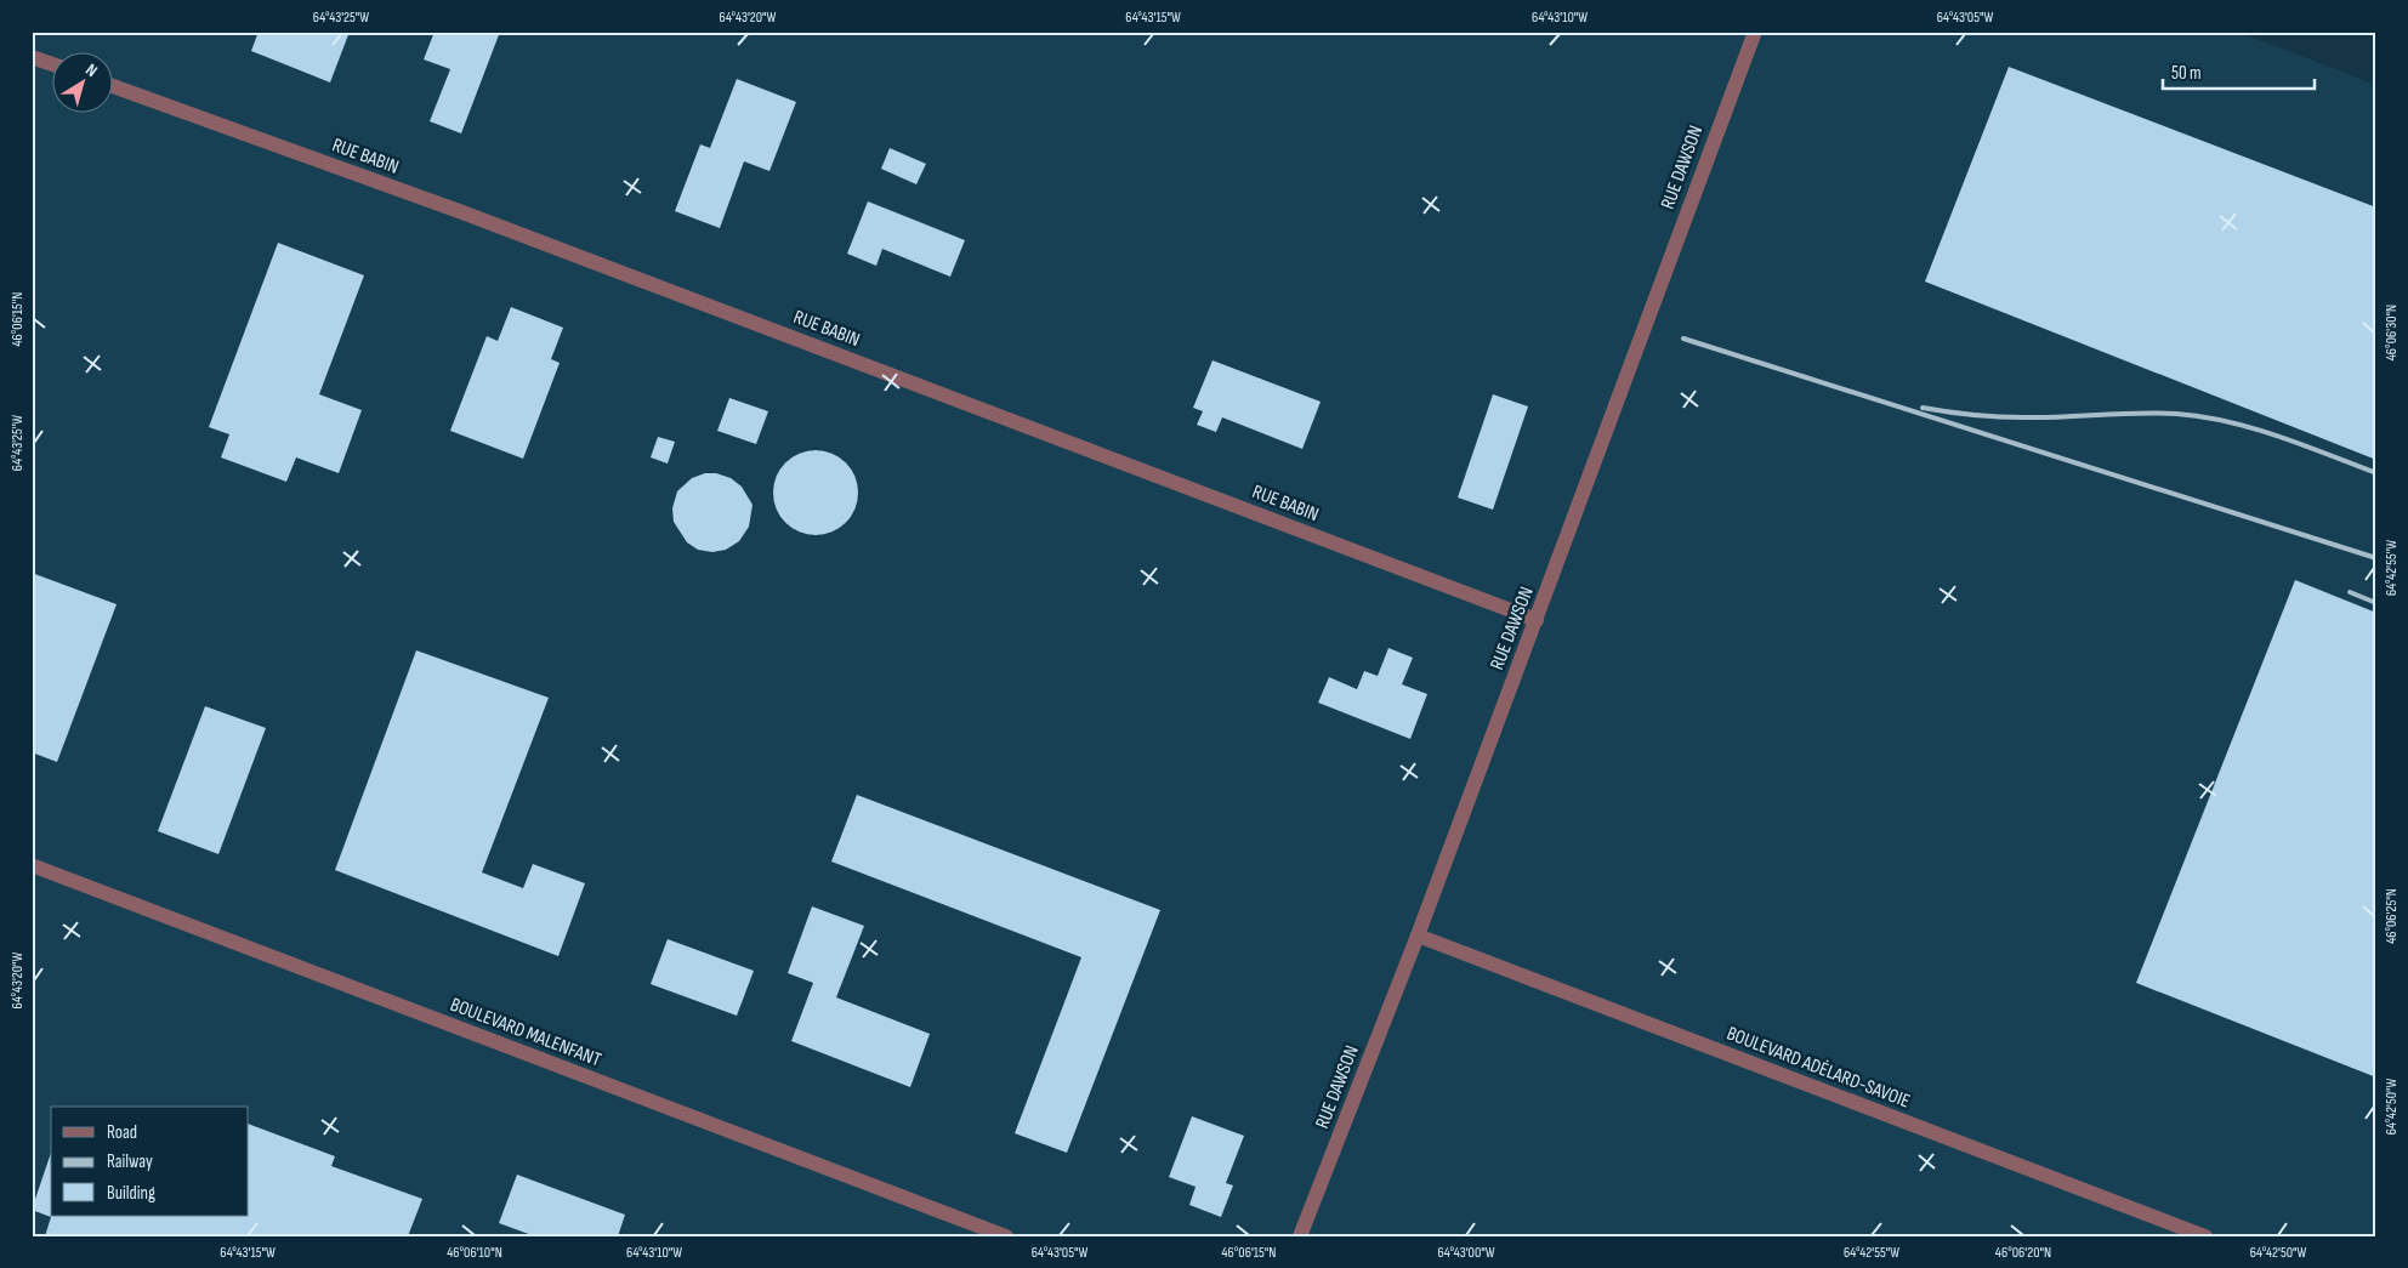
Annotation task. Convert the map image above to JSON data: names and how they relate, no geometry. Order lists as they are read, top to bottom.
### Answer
{
  "streets": {
    "street": [
      "RUE BABIN",
      "RUE DAWSON",
      "BOULEVARD MALENFANT",
      "BOULEVARD ADÉLARD-SAVOIE"
    ]
  },
  "crossings": [
    ["RUE BABIN", "RUE DAWSON"],
    ["RUE DAWSON", "BOULEVARD ADÉLARD-SAVOIE"]
  ],
  "legend": ["Road", "Railway", "Building"],
  "scale_bar": "50 m",
  "north": "top right",
  "coordinates": [
    "64°43'25\"W",
    "64°43'20\"W",
    "64°43'15\"W",
    "64°43'10\"W",
    "64°43'05\"W",
    "46°06'15\"N",
    "46°06'30\"N",
    "64°42'55\"W",
    "46°06'25\"N",
    "64°42'50\"W",
    "46°06'10\"N",
    "64°43'00\"W",
    "46°06'20\"N"
  ]
}
